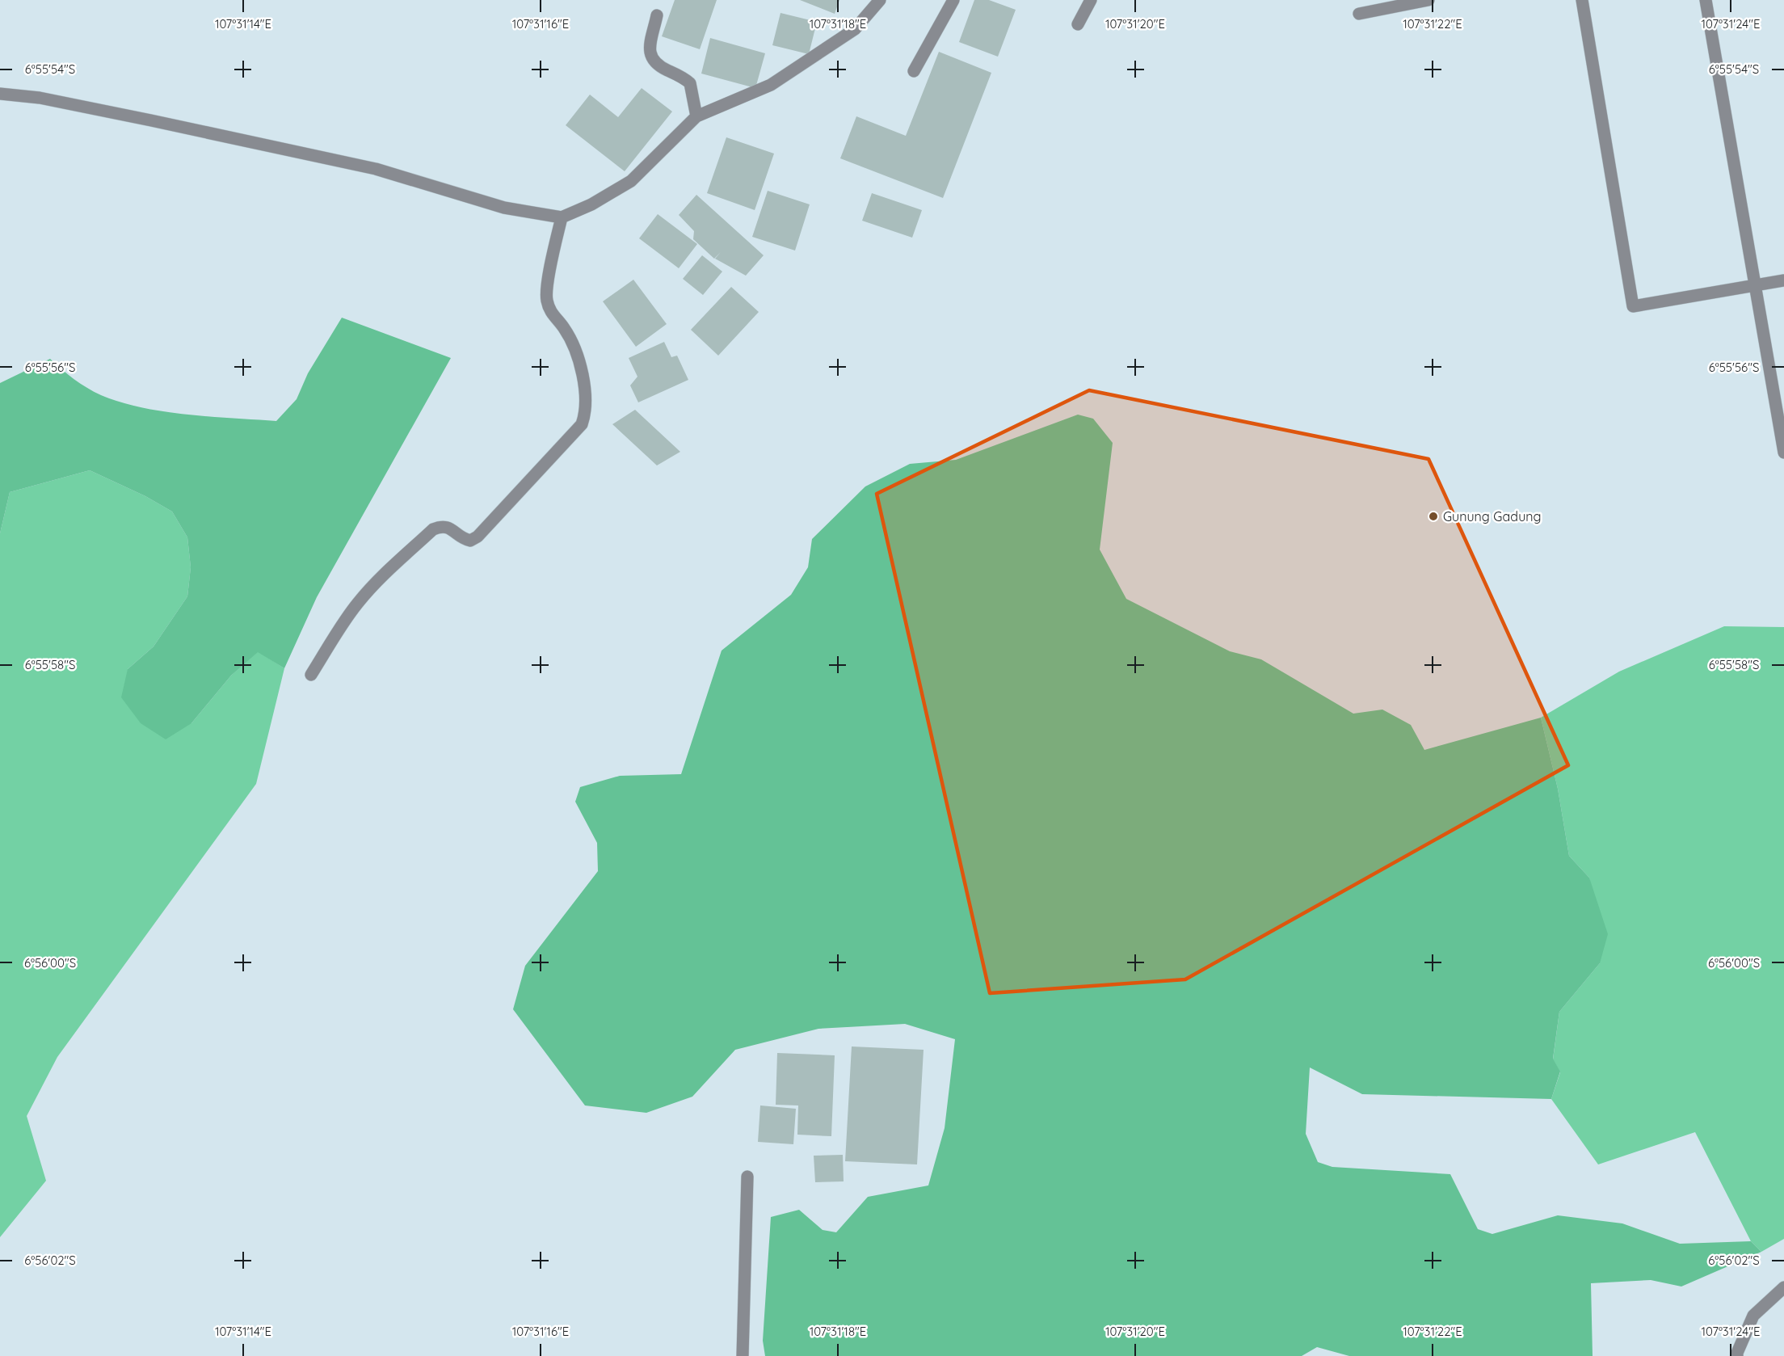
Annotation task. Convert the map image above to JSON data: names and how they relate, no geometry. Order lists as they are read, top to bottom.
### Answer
{
  "places": ["Gunung Gadung"],
  "coordinates": [
    "107°31'14\"E",
    "107°31'16\"E",
    "107°31'18\"E",
    "107°31'20\"E",
    "107°31'22\"E",
    "107°31'24\"E",
    "6°55'54\"S",
    "6°55'56\"S",
    "6°55'58\"S",
    "6°56'00\"S",
    "6°56'02\"S"
  ]
}
